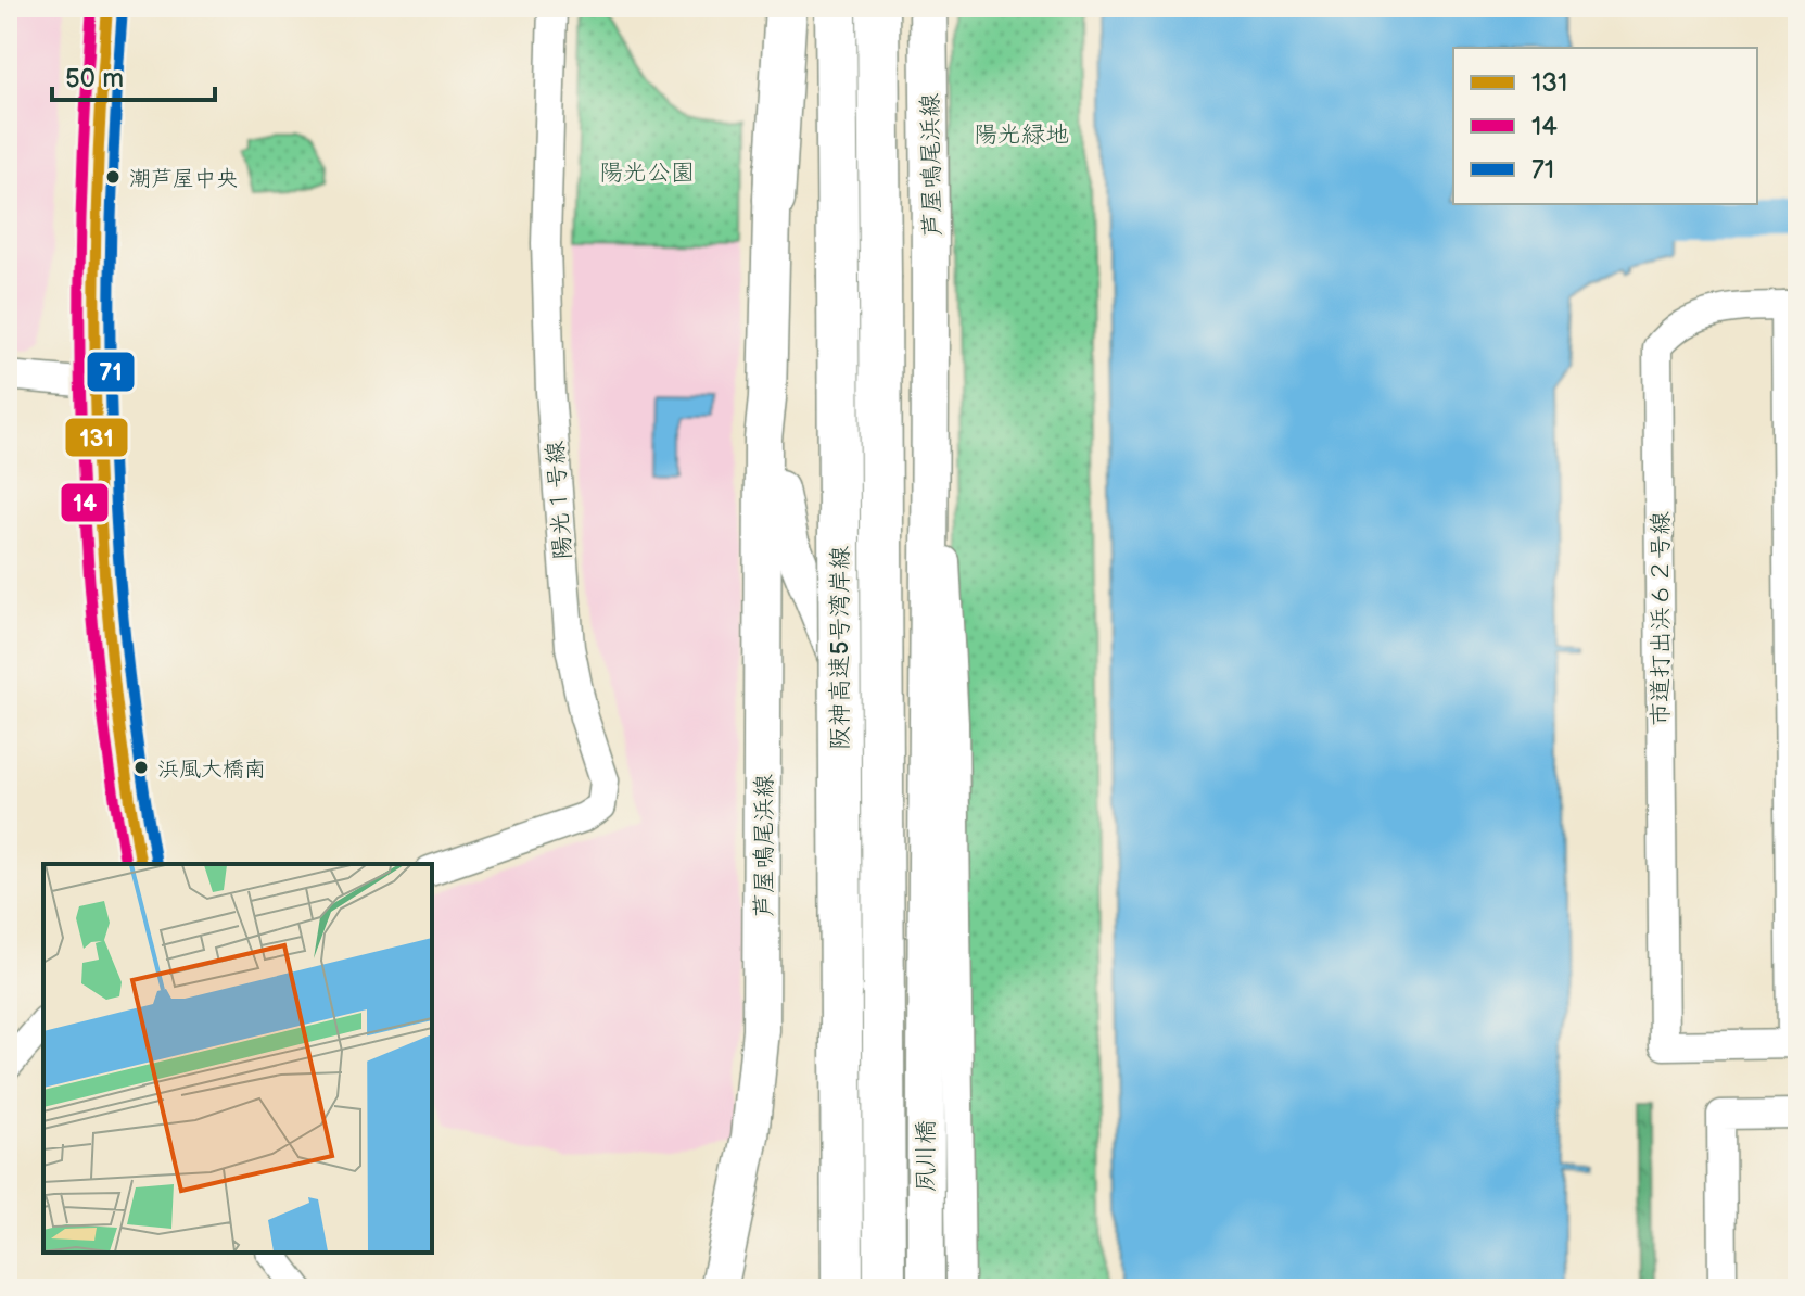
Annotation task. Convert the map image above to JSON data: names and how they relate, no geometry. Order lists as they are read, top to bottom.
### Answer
{
  "streets": {
    "highway": ["阪神高速5号湾岸線"],
    "main road": ["芦屋鳴尾浜線", "夙川橋"],
    "street": ["陽光１号線", "市道打出浜６２号線"]
  },
  "crossings": [
    ["芦屋鳴尾浜線", "夙川橋"]
  ],
  "parks": ["陽光緑地", "陽光公園"],
  "places": ["潮芦屋中央", "浜風大橋南"],
  "lines": ["transit line 131", "transit line 14", "transit line 71"],
  "legend": ["131", "14", "71"],
  "scale_bar": "50 m"
}
